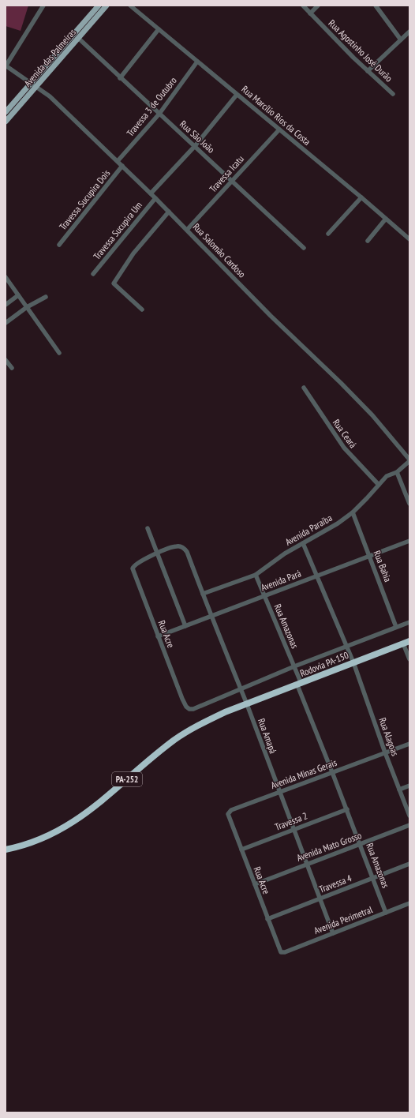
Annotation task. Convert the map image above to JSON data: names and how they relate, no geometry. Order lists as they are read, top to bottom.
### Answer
{
  "streets": {
    "highway": ["Rodovia PA-150", "PA-252"],
    "main road": ["Avenida das Palmeiras"],
    "street": [
      "Rua Agostinho José Durão",
      "Travessa 3 de Outubro",
      "Rua Marcílio Rios da Costa",
      "Rua São João",
      "Travessa Icatu",
      "Travessa Sucupira Dois",
      "Travessa Sucupira Um",
      "Rua Salomão Cardoso",
      "Rua Ceará",
      "Avenida Paraíba",
      "Rua Bahia",
      "Avenida Pará",
      "Rua Amazonas",
      "Rua Acre",
      "Rua Amapá",
      "Rua Alagoas",
      "Avenida Minas Gerais",
      "Travessa 2",
      "Avenida Mato Grosso",
      "Travessa 4",
      "Avenida Perimetral"
    ]
  },
  "crossings": [
    ["Avenida das Palmeiras", "Rua São João"],
    ["Avenida das Palmeiras", "Rua Salomão Cardoso"],
    ["Travessa 3 de Outubro", "Rua Marcílio Rios da Costa"],
    ["Travessa 3 de Outubro", "Rua São João"],
    ["Travessa 3 de Outubro", "Rua Salomão Cardoso"],
    ["Rua Marcílio Rios da Costa", "Travessa Icatu"],
    ["Rua São João", "Travessa Icatu"],
    ["Travessa Icatu", "Rua Salomão Cardoso"],
    ["Travessa Sucupira Dois", "Rua Salomão Cardoso"],
    ["Travessa Sucupira Um", "Rua Salomão Cardoso"],
    ["Rua Salomão Cardoso", "Avenida Paraíba"],
    ["Rua Ceará", "Avenida Paraíba"],
    ["Avenida Paraíba", "Rua Bahia"],
    ["Avenida Paraíba", "Rua Amazonas"],
    ["Avenida Paraíba", "Rua Amapá"],
    ["Rua Bahia", "Avenida Pará"],
    ["Avenida Pará", "Rua Amazonas"],
    ["Avenida Pará", "Rua Acre"],
    ["Avenida Pará", "Rua Amapá"],
    ["Rua Amazonas", "Rodovia PA-150"],
    ["Rua Amazonas", "Avenida Minas Gerais"],
    ["Rua Amazonas", "Travessa 2"],
    ["Rua Amazonas", "Avenida Mato Grosso"],
    ["Rua Amazonas", "Travessa 4"],
    ["Rua Amazonas", "Avenida Perimetral"],
    ["Rua Acre", "Rua Amapá"],
    ["Rua Acre", "Avenida Minas Gerais"],
    ["Rua Acre", "Travessa 2"],
    ["Rua Acre", "Avenida Mato Grosso"],
    ["Rua Acre", "Travessa 4"],
    ["Rua Acre", "Avenida Perimetral"],
    ["Rodovia PA-150", "Rua Amapá"],
    ["Rodovia PA-150", "Rua Alagoas"],
    ["Rodovia PA-150", "PA-252"],
    ["Rua Amapá", "Avenida Minas Gerais"],
    ["Rua Amapá", "PA-252"],
    ["Rua Amapá", "Travessa 2"],
    ["Rua Amapá", "Avenida Mato Grosso"],
    ["Rua Amapá", "Travessa 4"],
    ["Rua Amapá", "Avenida Perimetral"],
    ["Rua Alagoas", "Avenida Minas Gerais"]
  ]
}
